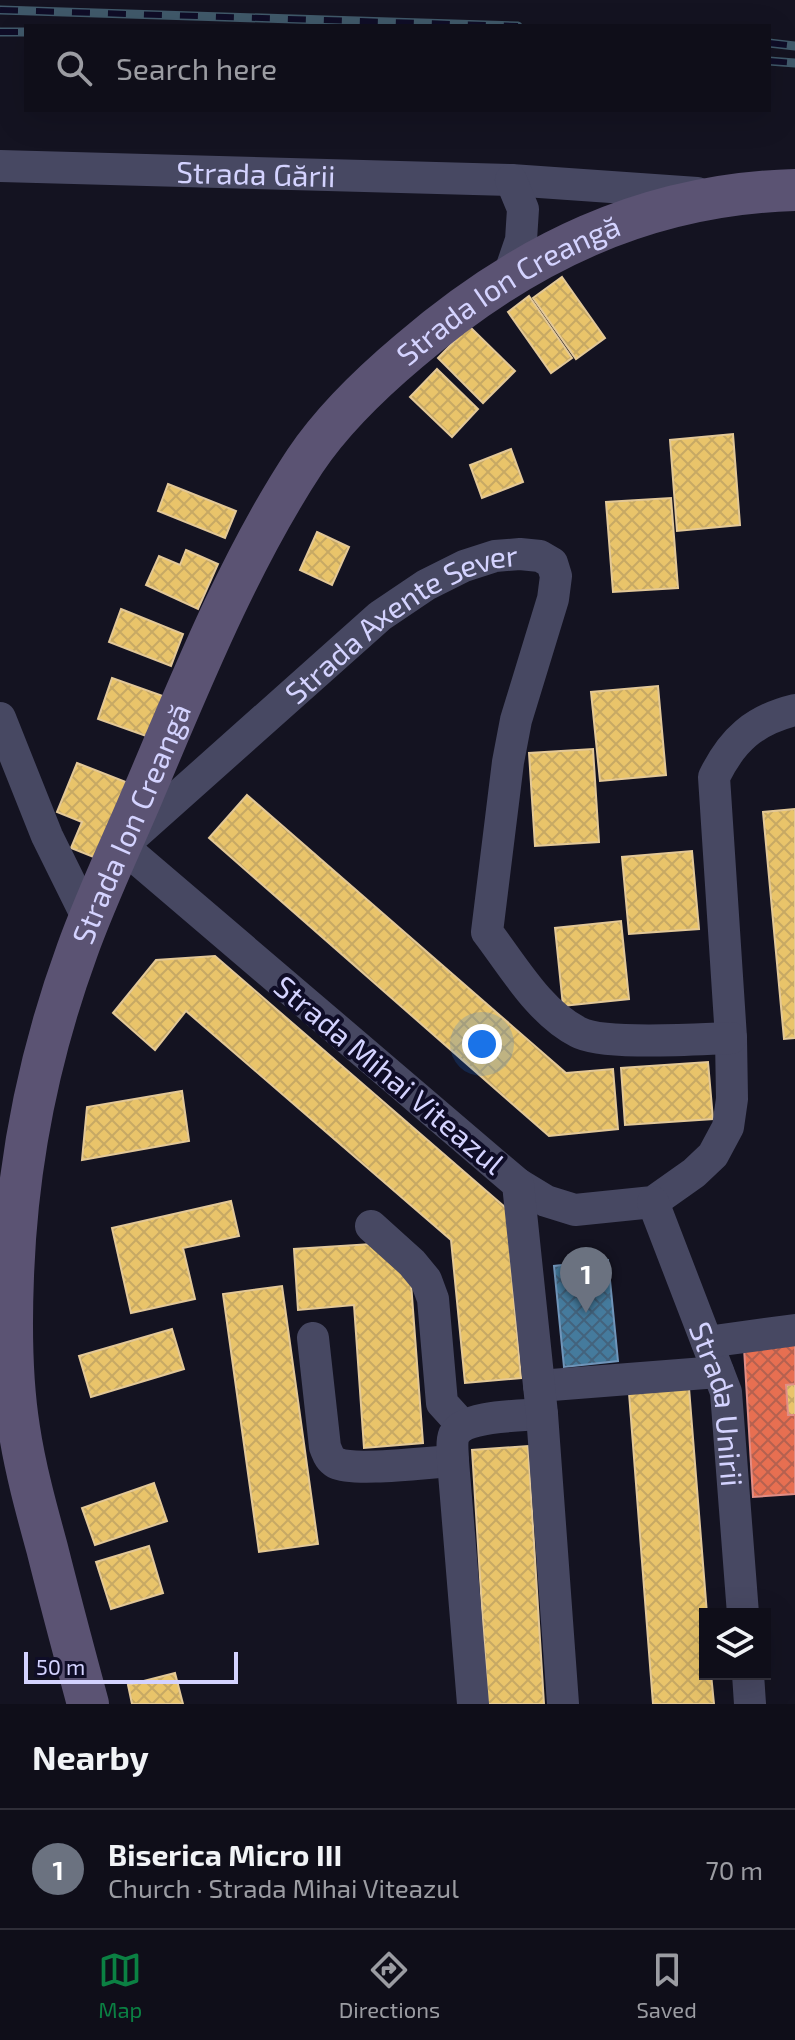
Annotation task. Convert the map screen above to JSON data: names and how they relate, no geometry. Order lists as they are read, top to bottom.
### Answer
{
  "streets": {
    "main road": ["Strada Gării", "Strada Ion Creangă"],
    "street": ["Strada Axente Sever", "Strada Mihai Viteazul", "Strada Unirii"]
  },
  "crossings": [
    ["Strada Gării", "Strada Ion Creangă"],
    ["Strada Ion Creangă", "Strada Axente Sever"],
    ["Strada Ion Creangă", "Strada Mihai Viteazul"],
    ["Strada Axente Sever", "Strada Mihai Viteazul"]
  ],
  "scale_bar": "50 m",
  "page": {
    "search": "Search here",
    "pins": "1",
    "scale": "50 m",
    "heading": "Nearby",
    "list": [
      {
        "mark": "1",
        "name": "Biserica Micro III",
        "note": "Church · Strada Mihai Viteazul",
        "value": "70 m"
      }
    ],
    "nav": ["Map", "Directions", "Saved"]
  }
}
